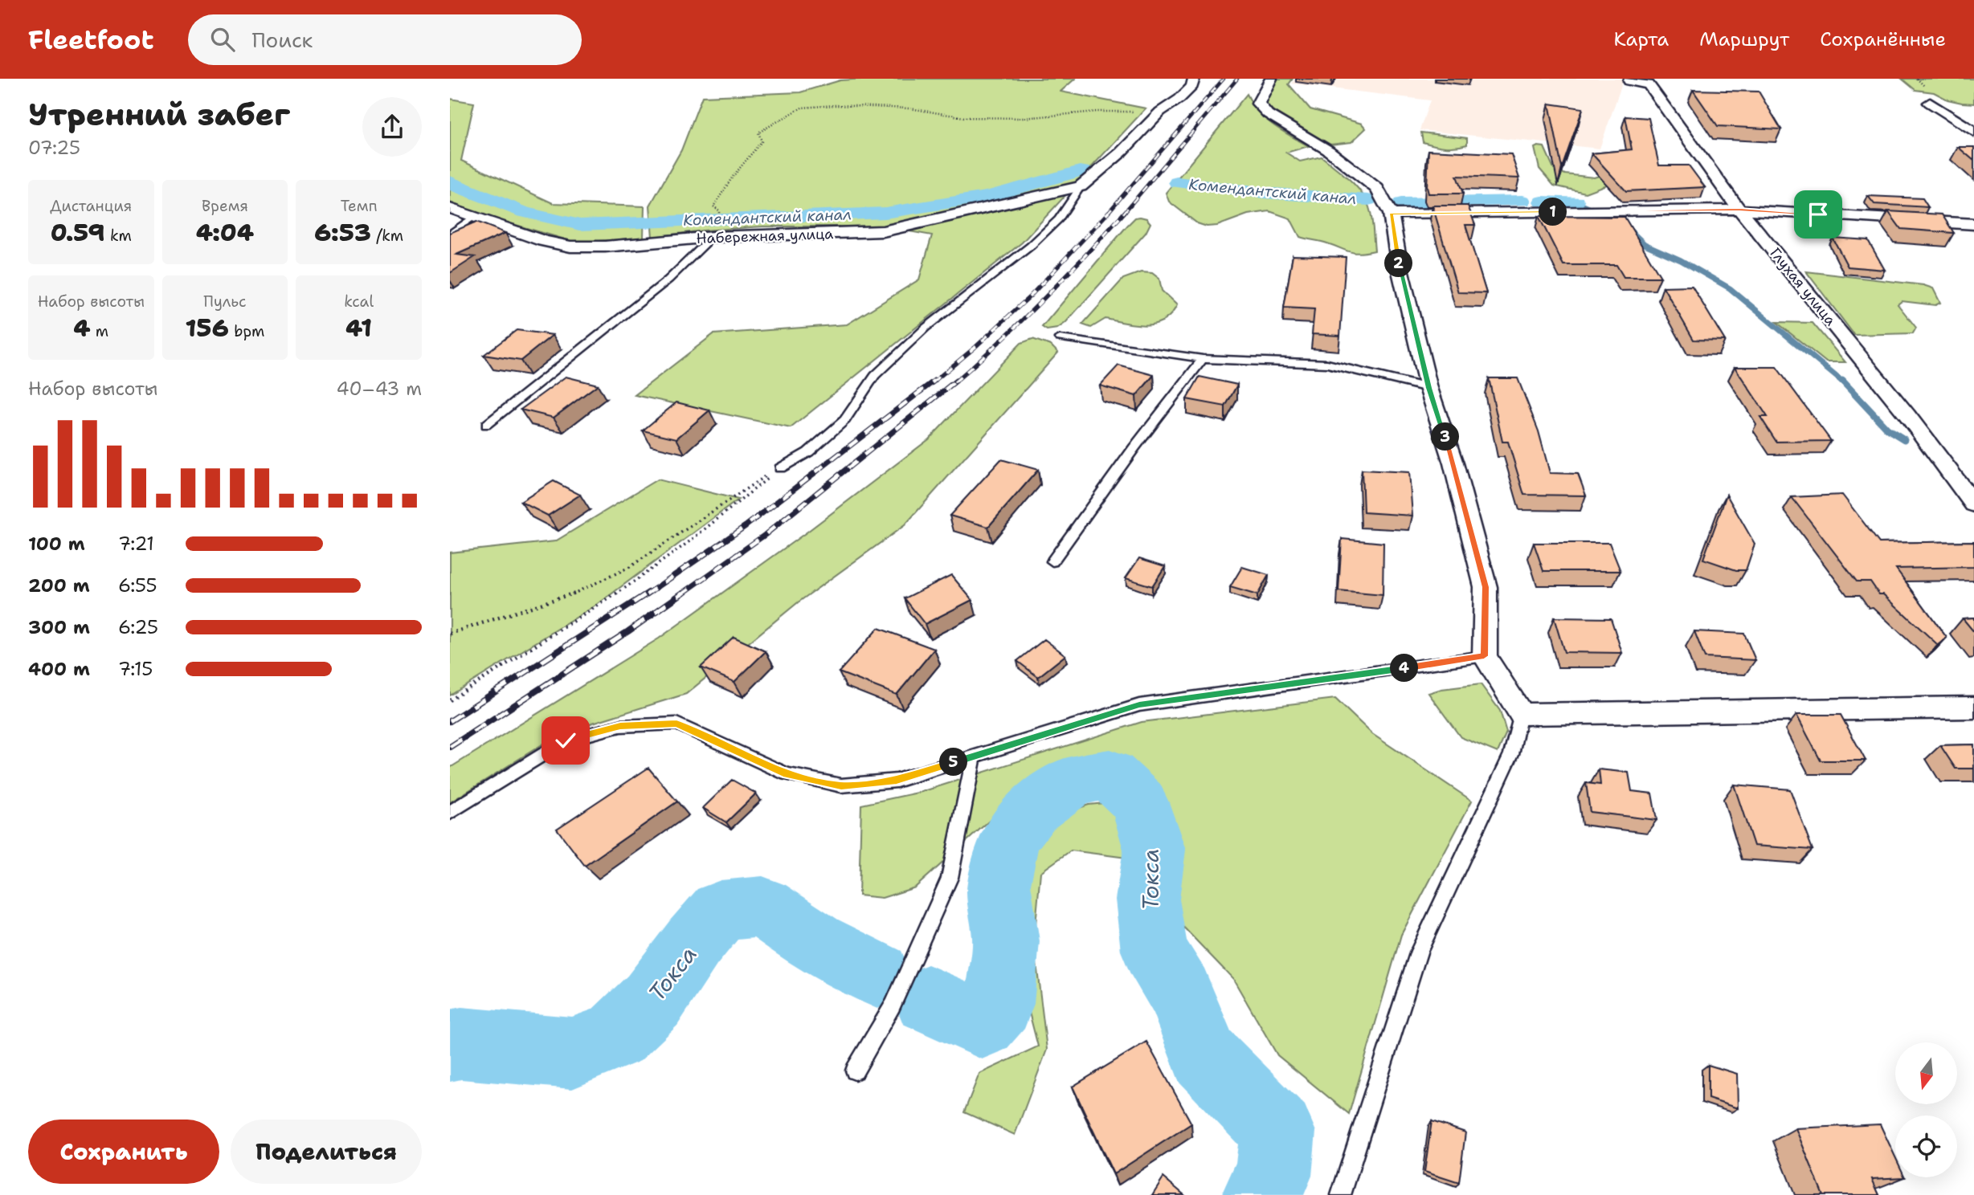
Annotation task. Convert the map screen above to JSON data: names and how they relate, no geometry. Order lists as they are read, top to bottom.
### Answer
{
  "streets": {
    "street": ["Набережная улица", "Глухая улица"]
  },
  "water": ["Комендантский канал", "Токса"],
  "north": "bottom",
  "page": {
    "header": "Fleetfoot",
    "search": "Поиск",
    "nav": ["Карта", "Маршрут", "Сохранённые"],
    "heading": ["Утренний забег", "07:25"],
    "stats": [
      ["Дистанция", "0.59 km"],
      ["Время", "4:04"],
      ["Темп", "6:53 /km"],
      ["Набор высоты", "4 m"],
      ["Пульс", "156 bpm"],
      ["kcal", "41"]
    ],
    "pins": [
      "1",
      "2",
      "3",
      "4",
      "5"
    ],
    "chart": ["Набор высоты", "40–43 m"],
    "list": [
      {
        "name": "100 m",
        "note": "7:21"
      },
      {
        "name": "200 m",
        "note": "6:55"
      },
      {
        "name": "300 m",
        "note": "6:25"
      },
      {
        "name": "400 m",
        "note": "7:15"
      }
    ],
    "buttons": ["Сохранить", "Поделиться"]
  }
}
